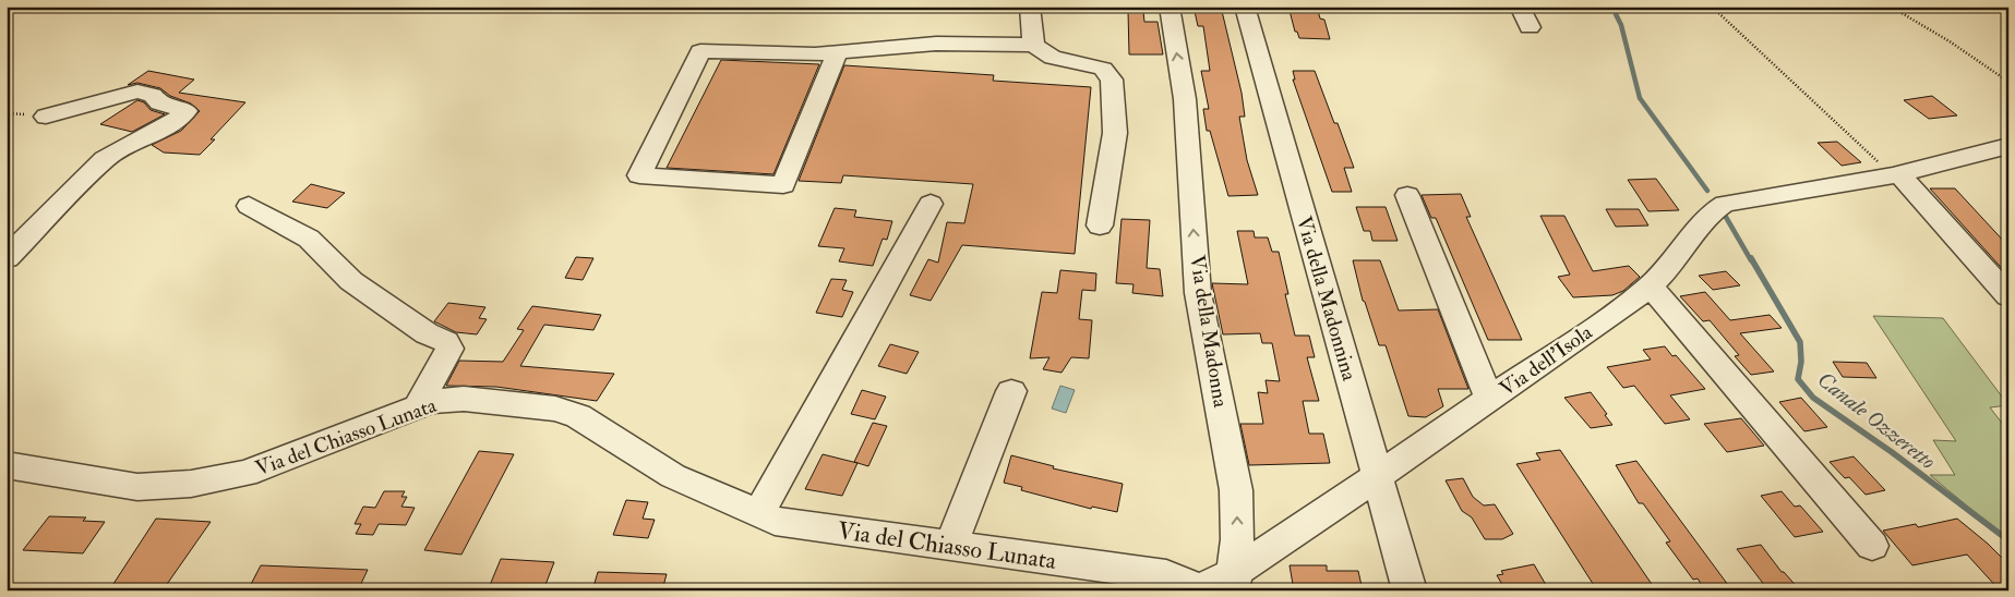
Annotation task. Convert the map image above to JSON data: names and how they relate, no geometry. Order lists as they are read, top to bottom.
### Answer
{
  "streets": {
    "street": [
      "Via della Madonnina",
      "Via della Madonna",
      "Via dell'Isola",
      "Via del Chiasso Lunata"
    ]
  },
  "crossings": [
    ["Via della Madonnina", "Via dell'Isola"],
    ["Via della Madonna", "Via dell'Isola"],
    ["Via dell'Isola", "Via del Chiasso Lunata"]
  ],
  "one_way": ["Via della Madonna"],
  "water": ["Canale Ozzeretto"]
}
